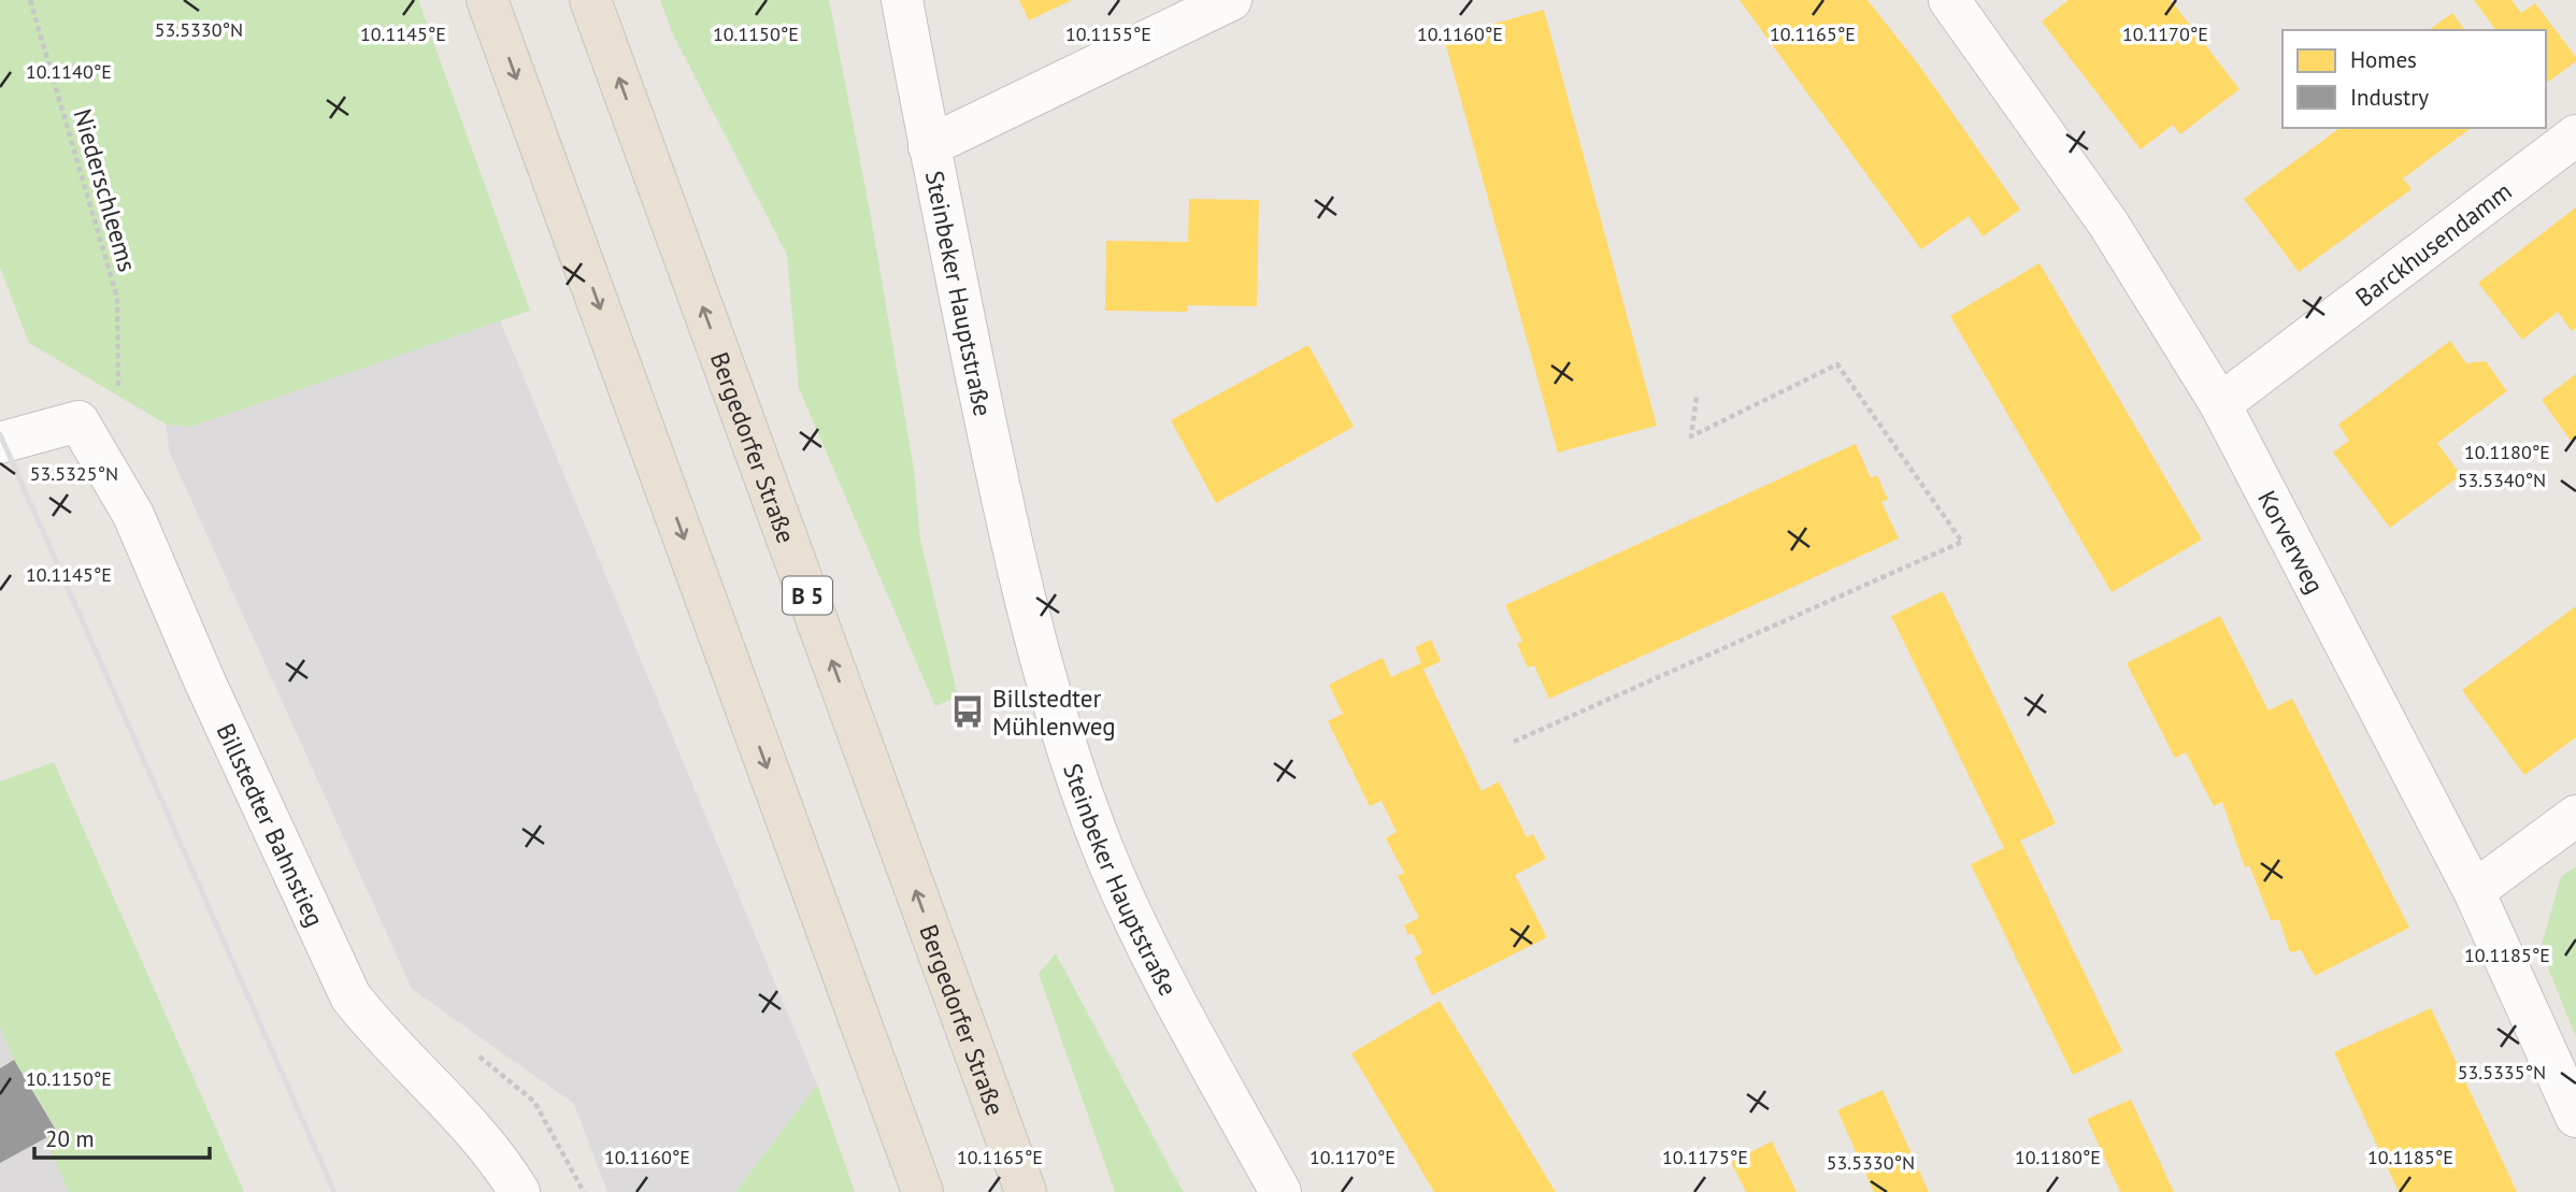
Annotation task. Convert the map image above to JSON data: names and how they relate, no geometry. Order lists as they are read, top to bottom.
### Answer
{
  "streets": {
    "highway": ["Bergedorfer Straße", "B 5"],
    "street": [
      "Barckhusendamm",
      "Steinbeker Hauptstraße",
      "Korverweg",
      "Billstedter Bahnstieg"
    ],
    "path": ["Niederschleems"]
  },
  "crossings": [
    ["Barckhusendamm", "Korverweg"]
  ],
  "places": {
    "bus stop": ["Billstedter Mühlenweg"]
  },
  "legend": ["Homes", "Industry"],
  "scale_bar": "20 m",
  "coordinates": [
    "53.5330°N",
    "10.1145°E",
    "10.1150°E",
    "10.1155°E",
    "10.1160°E",
    "10.1165°E",
    "10.1170°E",
    "10.1140°E",
    "10.1180°E",
    "53.5325°N",
    "53.5340°N",
    "10.1185°E",
    "53.5335°N",
    "10.1175°E"
  ]
}
